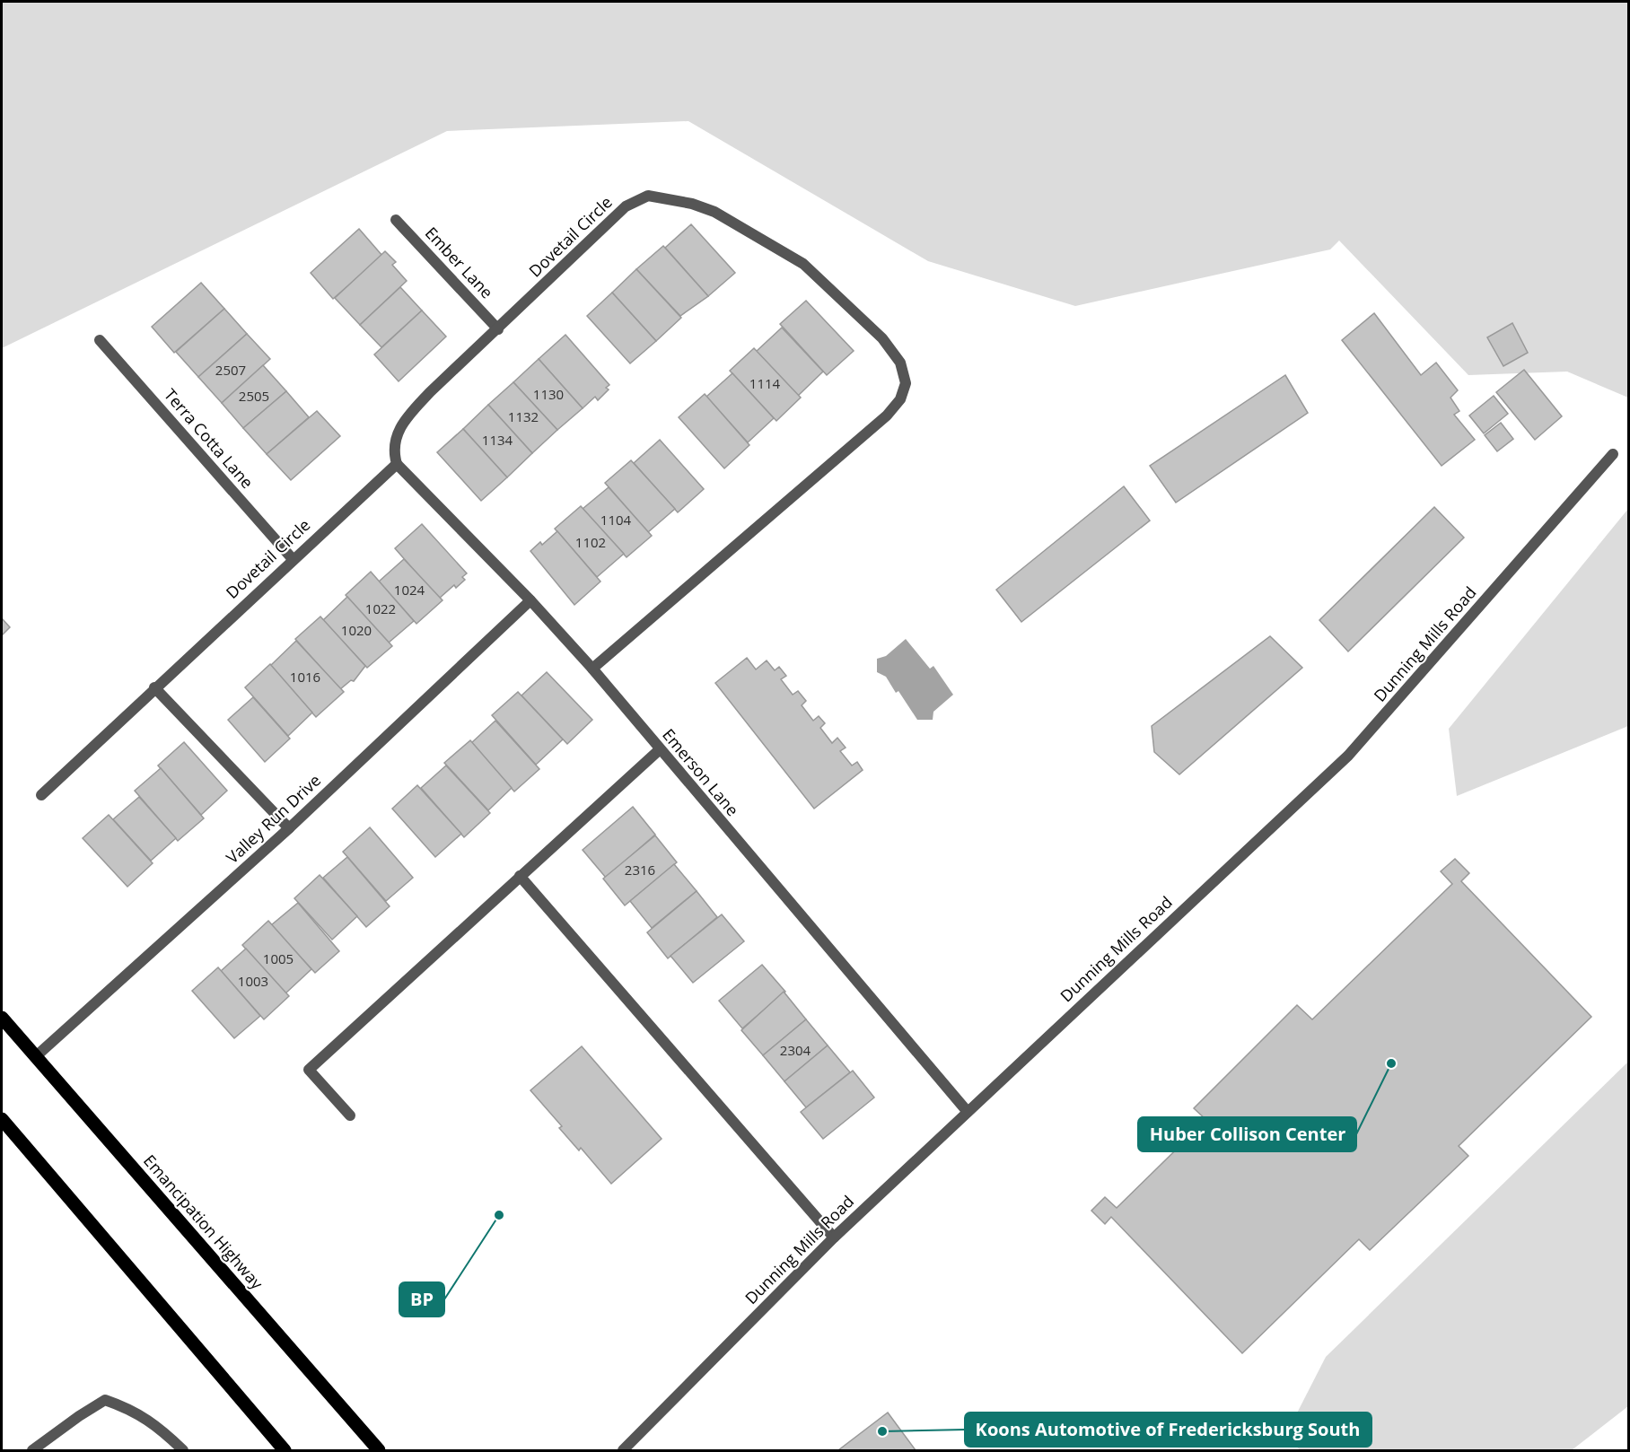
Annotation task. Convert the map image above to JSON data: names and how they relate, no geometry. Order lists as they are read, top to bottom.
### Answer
{
  "streets": {
    "main road": ["Emancipation Highway"],
    "street": [
      "Dovetail Circle",
      "Ember Lane",
      "Terra Cotta Lane",
      "Dunning Mills Road",
      "Emerson Lane",
      "Valley Run Drive"
    ]
  },
  "crossings": [
    ["Dovetail Circle", "Ember Lane"],
    ["Dovetail Circle", "Terra Cotta Lane"],
    ["Dovetail Circle", "Emerson Lane"],
    ["Dunning Mills Road", "Emerson Lane"],
    ["Emerson Lane", "Valley Run Drive"],
    ["Valley Run Drive", "Emancipation Highway"]
  ],
  "places": ["Huber Collison Center", "BP", "Koons Automotive of Fredericksburg South"],
  "house_numbers": [
    "2507",
    "1114",
    "1130",
    "2505",
    "1132",
    "1134",
    "1104",
    "1102",
    "1024",
    "1022",
    "1020",
    "1016",
    "2316",
    "1005",
    "1003",
    "2304"
  ]
}
